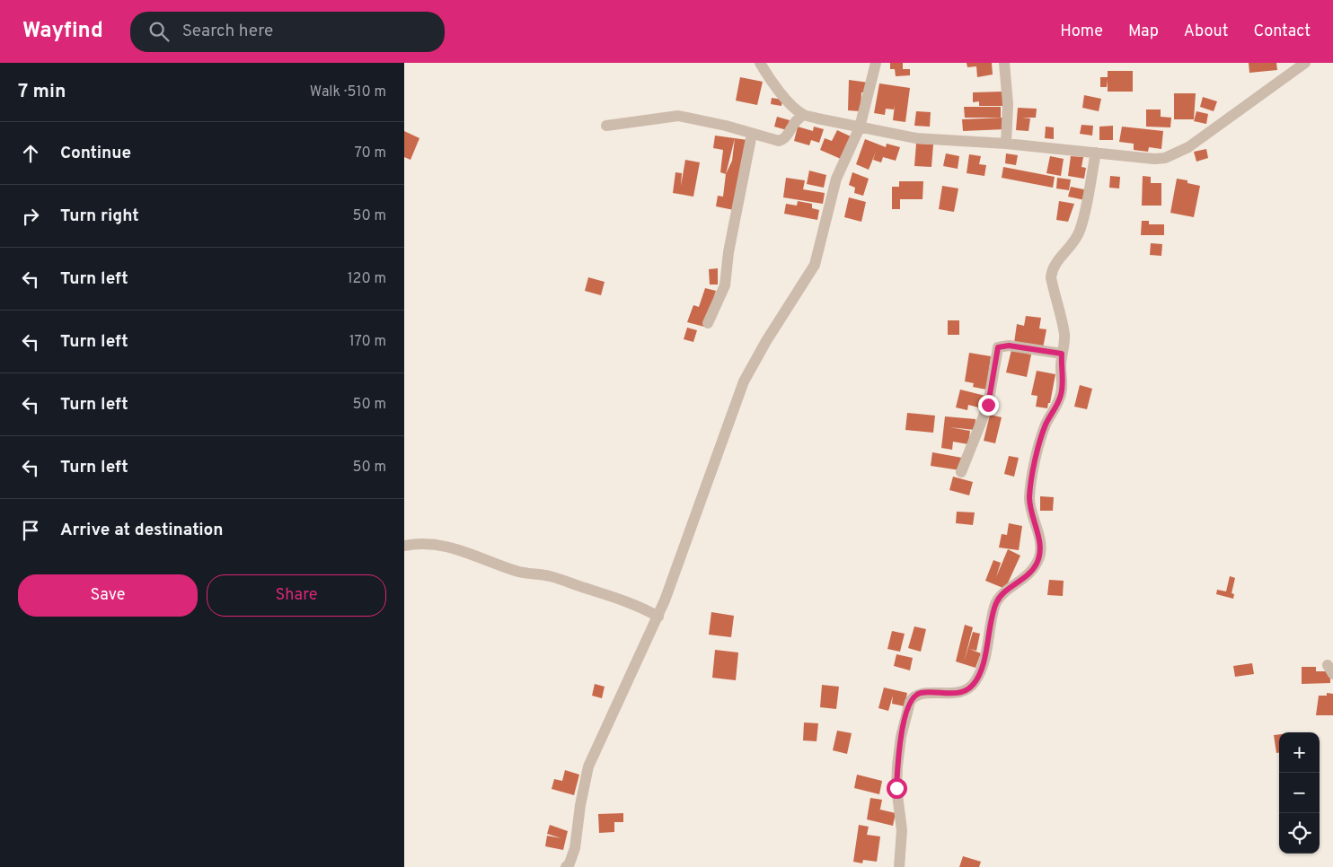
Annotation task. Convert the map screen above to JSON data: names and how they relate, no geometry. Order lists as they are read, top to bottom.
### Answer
{
  "page": {
    "header": "Wayfind",
    "search": "Search here",
    "nav": [
      "Home",
      "Map",
      "About",
      "Contact"
    ],
    "heading": ["7 min", "Walk · 510 m"],
    "list": [
      ["Continue", "70 m"],
      ["Turn right", "50 m"],
      ["Turn left", "120 m"],
      ["Turn left", "170 m"],
      ["Turn left", "50 m"],
      ["Turn left", "50 m"],
      "Arrive at destination"
    ],
    "buttons": ["Save", "Share"],
    "map_buttons": ["+", "−"]
  }
}
